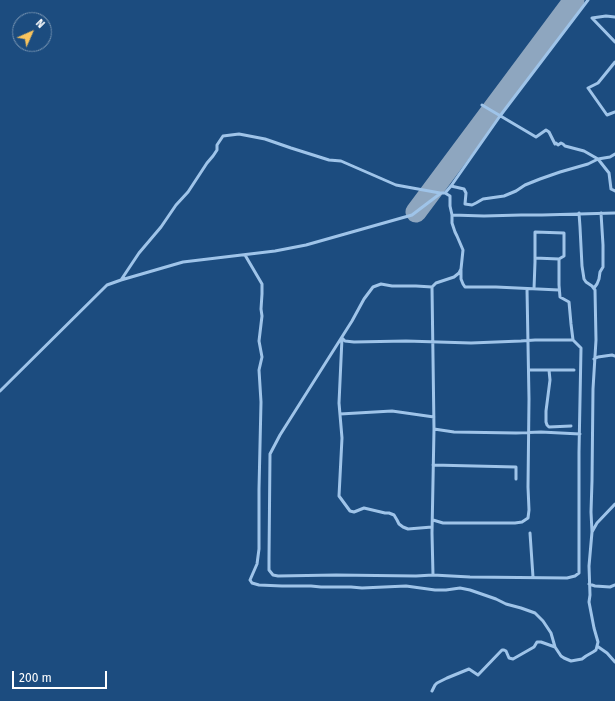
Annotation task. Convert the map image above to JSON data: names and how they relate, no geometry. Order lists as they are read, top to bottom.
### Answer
{
  "scale_bar": "200 m",
  "north": "top right"
}
